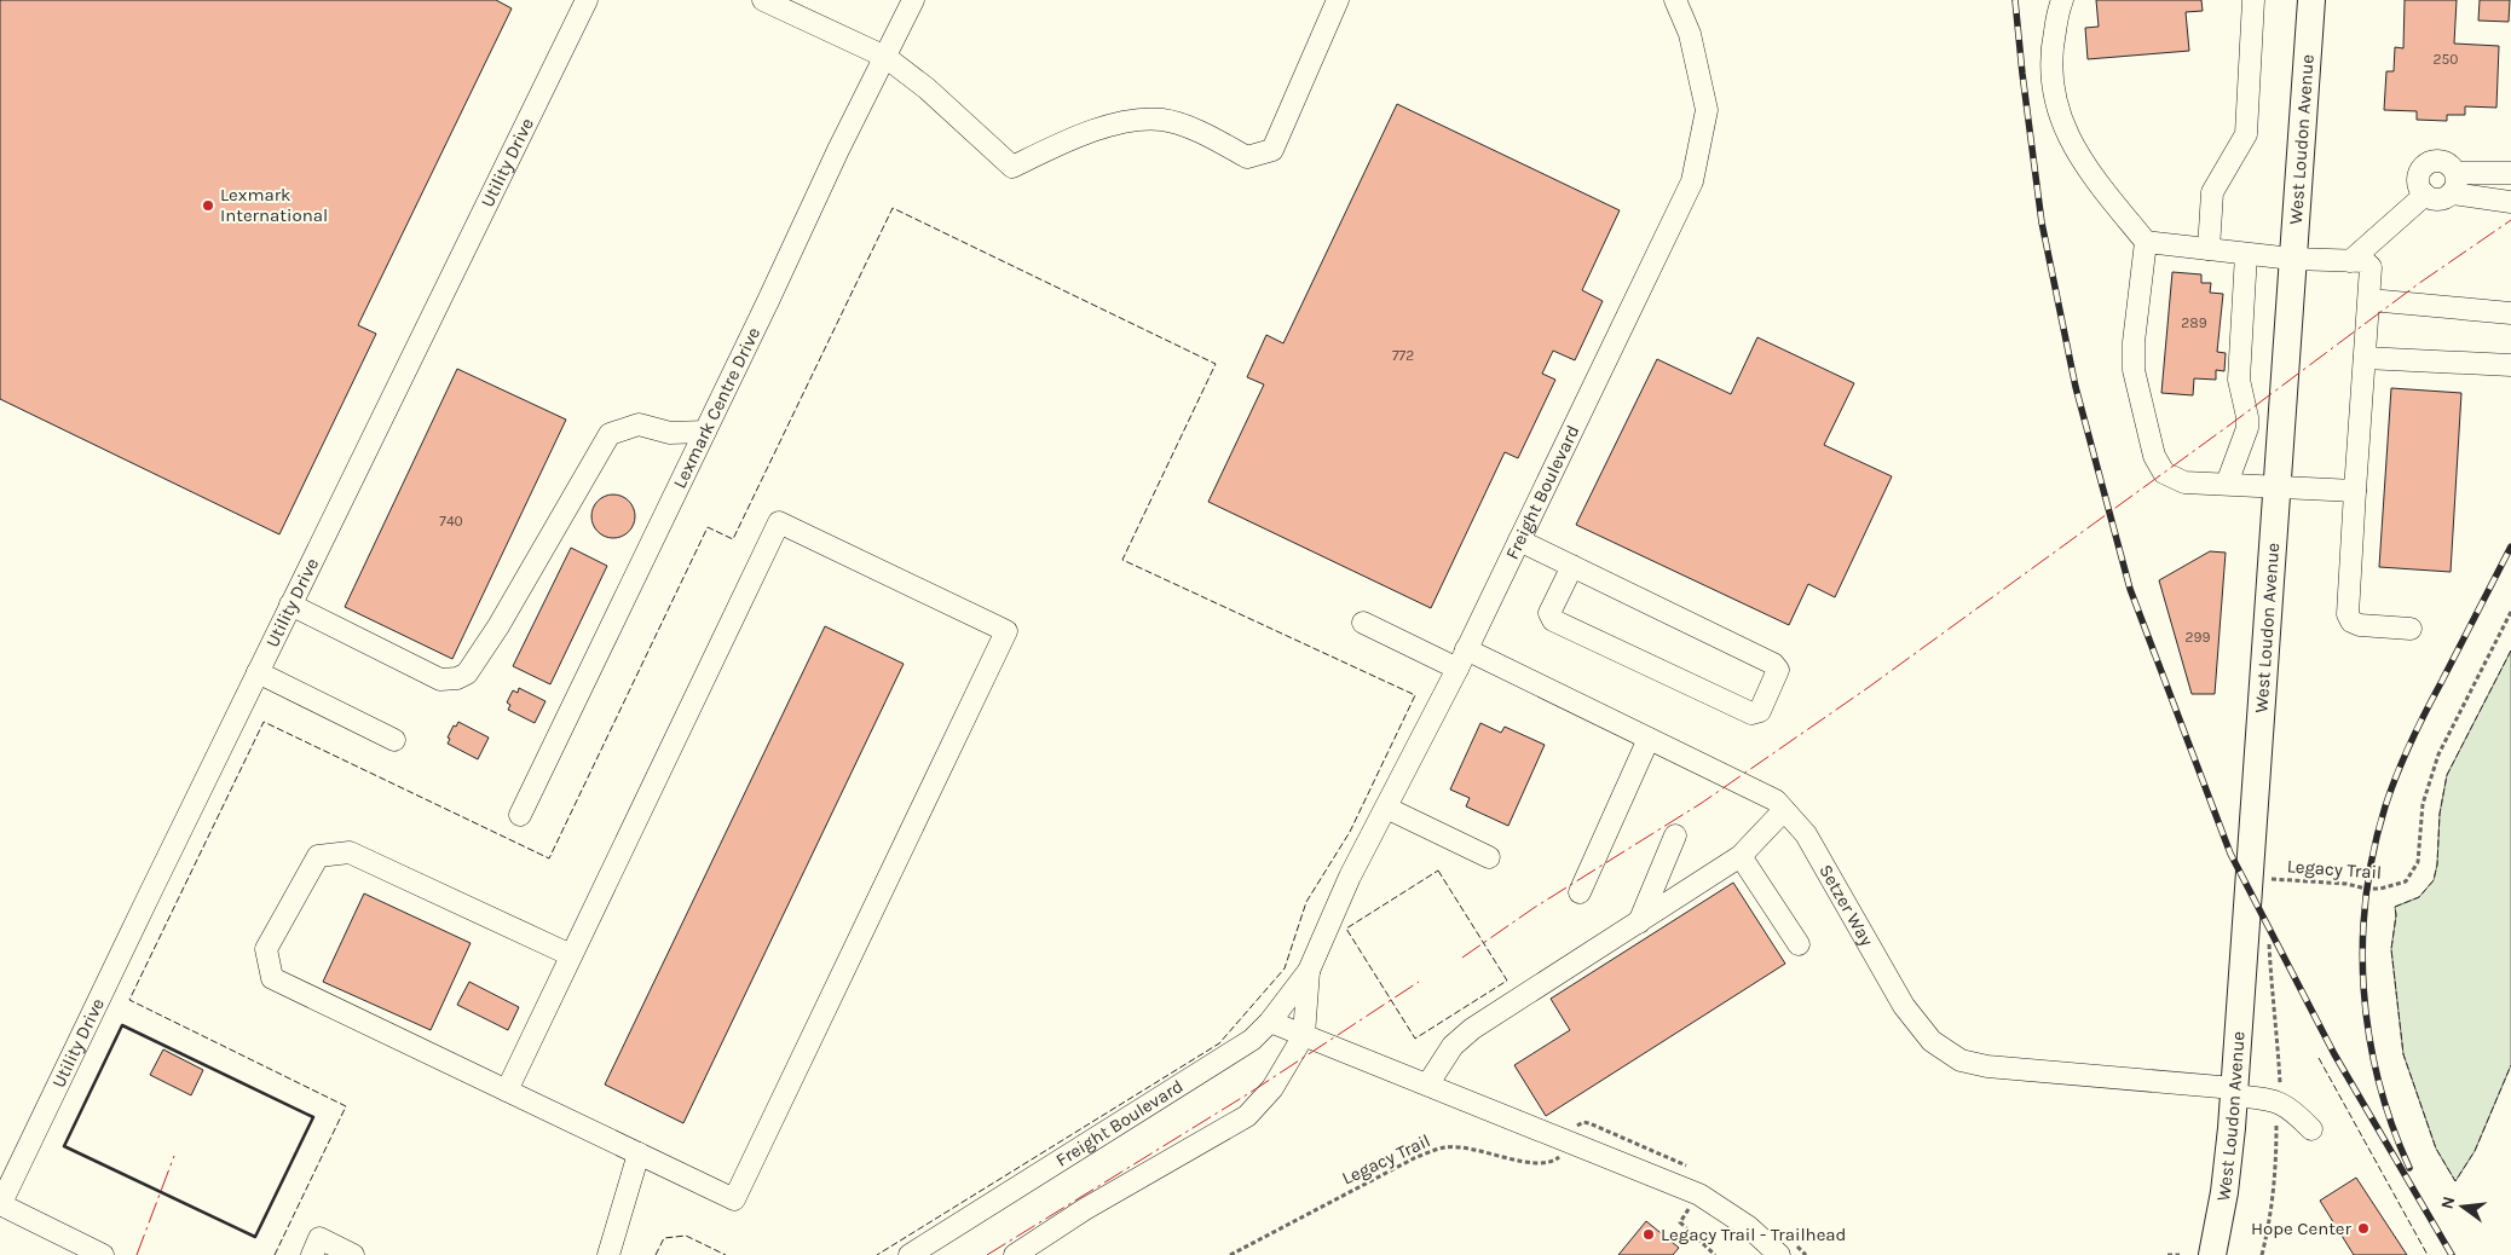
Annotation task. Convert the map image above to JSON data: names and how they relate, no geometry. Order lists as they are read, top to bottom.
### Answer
{
  "streets": {
    "main road": ["West Loudon Avenue"],
    "lane": [
      "Utility Drive",
      "Lexmark Centre Drive",
      "Freight Boulevard",
      "Setzer Way"
    ],
    "path": ["Legacy Trail"]
  },
  "crossings": [
    ["West Loudon Avenue", "Setzer Way"],
    ["Freight Boulevard", "Setzer Way"]
  ],
  "places": ["Lexmark International", "Hope Center", "Legacy Trail - Trailhead"],
  "house_numbers": [
    "250",
    "289",
    "772",
    "740",
    "299"
  ],
  "north": "left"
}
